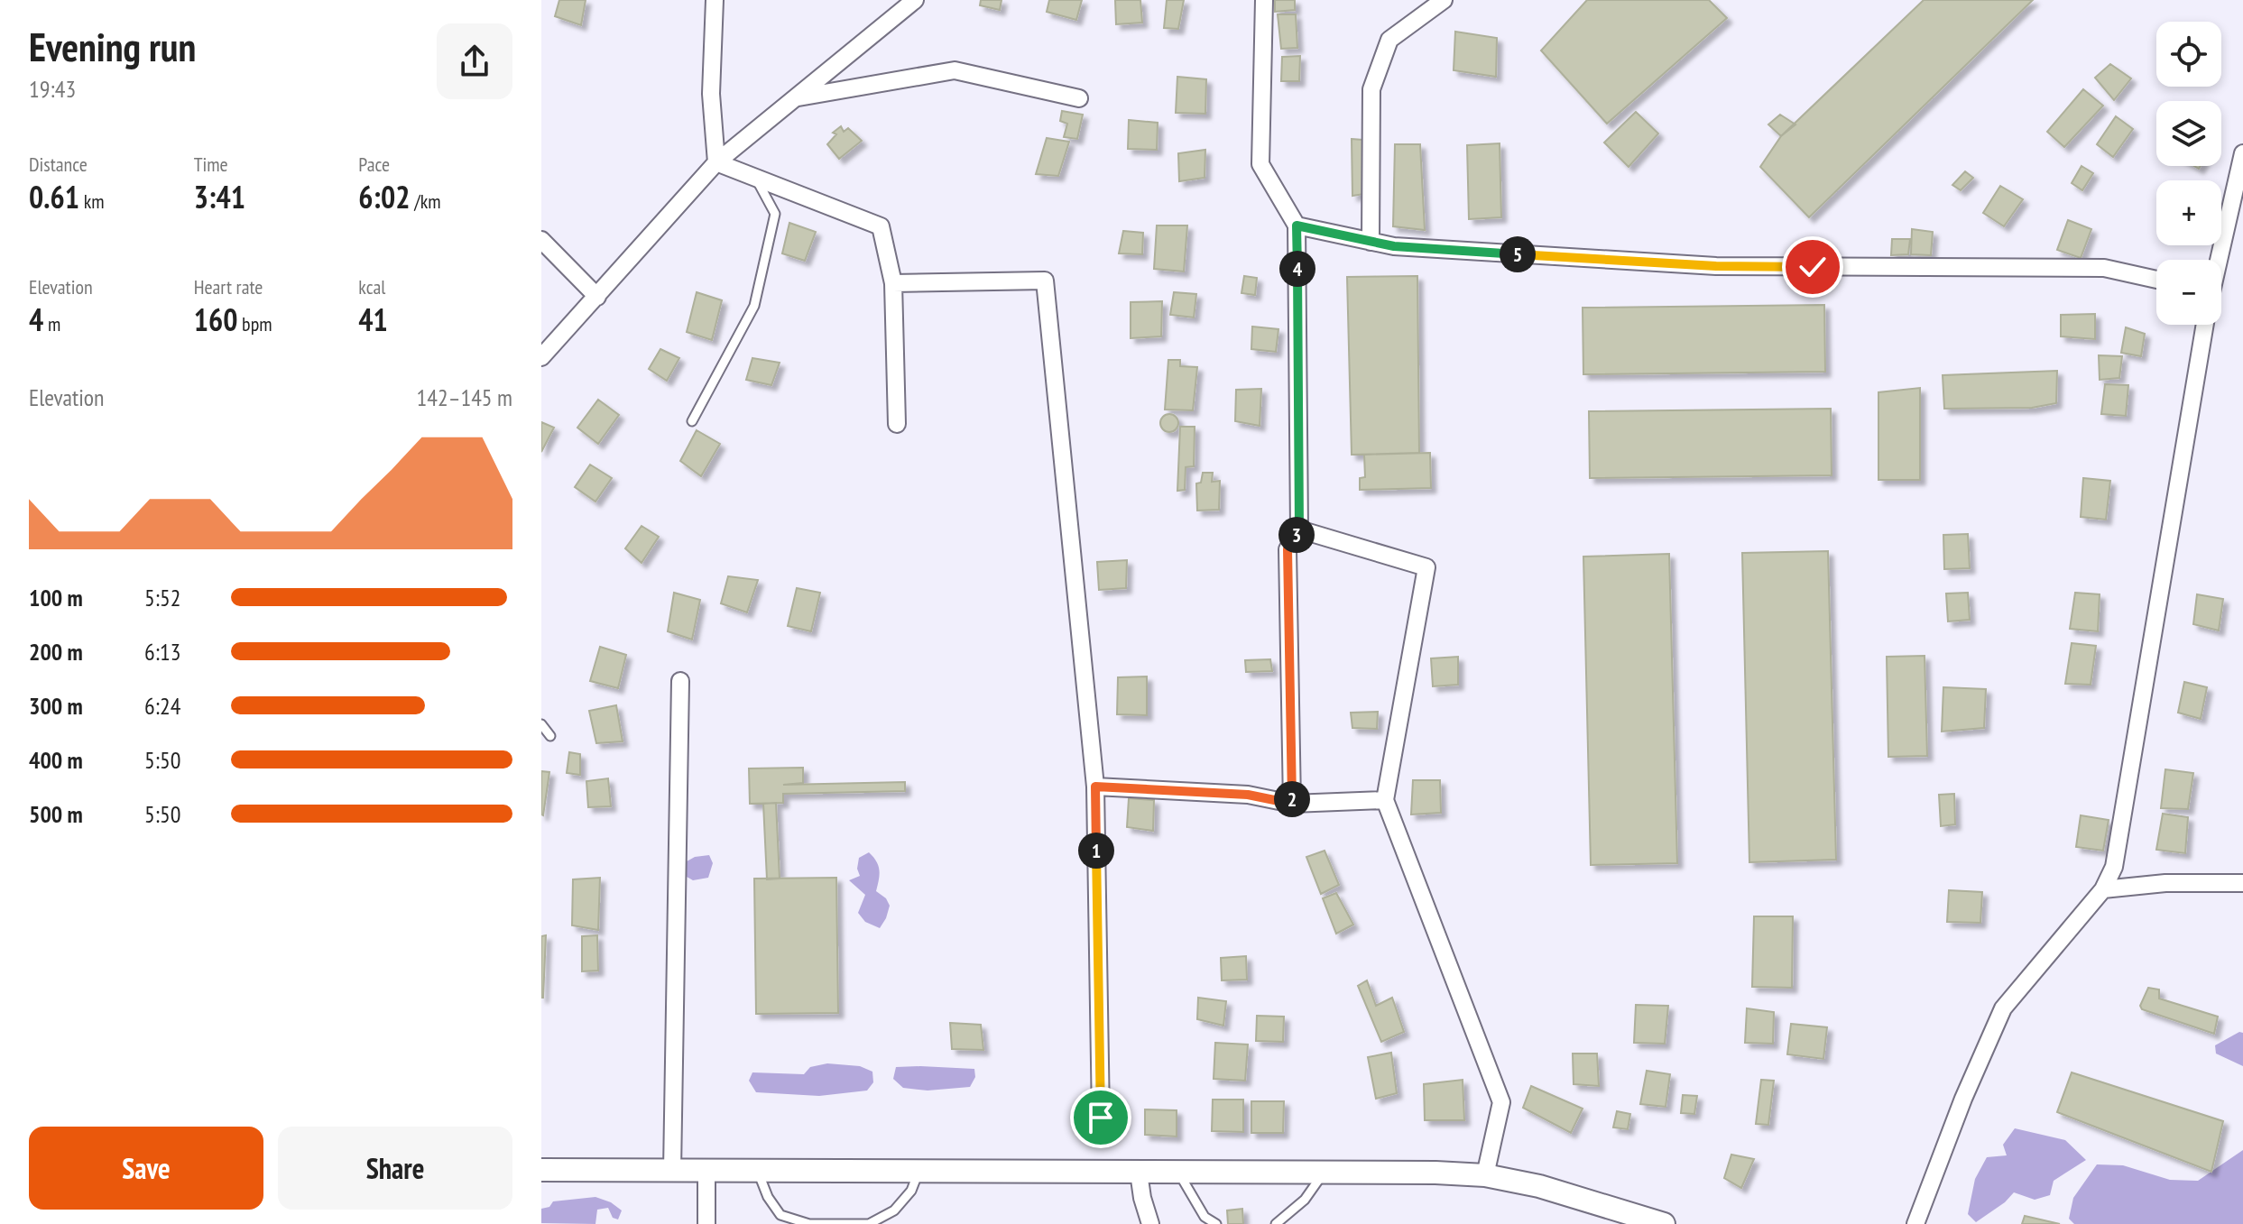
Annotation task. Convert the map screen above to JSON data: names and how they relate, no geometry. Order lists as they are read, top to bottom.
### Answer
{
  "page": {
    "heading": ["Evening run", "19:43"],
    "map_buttons": ["+", "−"],
    "stats": [
      ["Distance", "0.61 km"],
      ["Time", "3:41"],
      ["Pace", "6:02 /km"],
      ["Elevation", "4 m"],
      ["Heart rate", "160 bpm"],
      ["kcal", "41"]
    ],
    "pins": [
      "5",
      "4",
      "3",
      "2",
      "1"
    ],
    "chart": ["Elevation", "142–145 m"],
    "list": [
      {
        "name": "100 m",
        "note": "5:52"
      },
      {
        "name": "200 m",
        "note": "6:13"
      },
      {
        "name": "300 m",
        "note": "6:24"
      },
      {
        "name": "400 m",
        "note": "5:50"
      },
      {
        "name": "500 m",
        "note": "5:50"
      }
    ],
    "buttons": ["Save", "Share"]
  }
}
